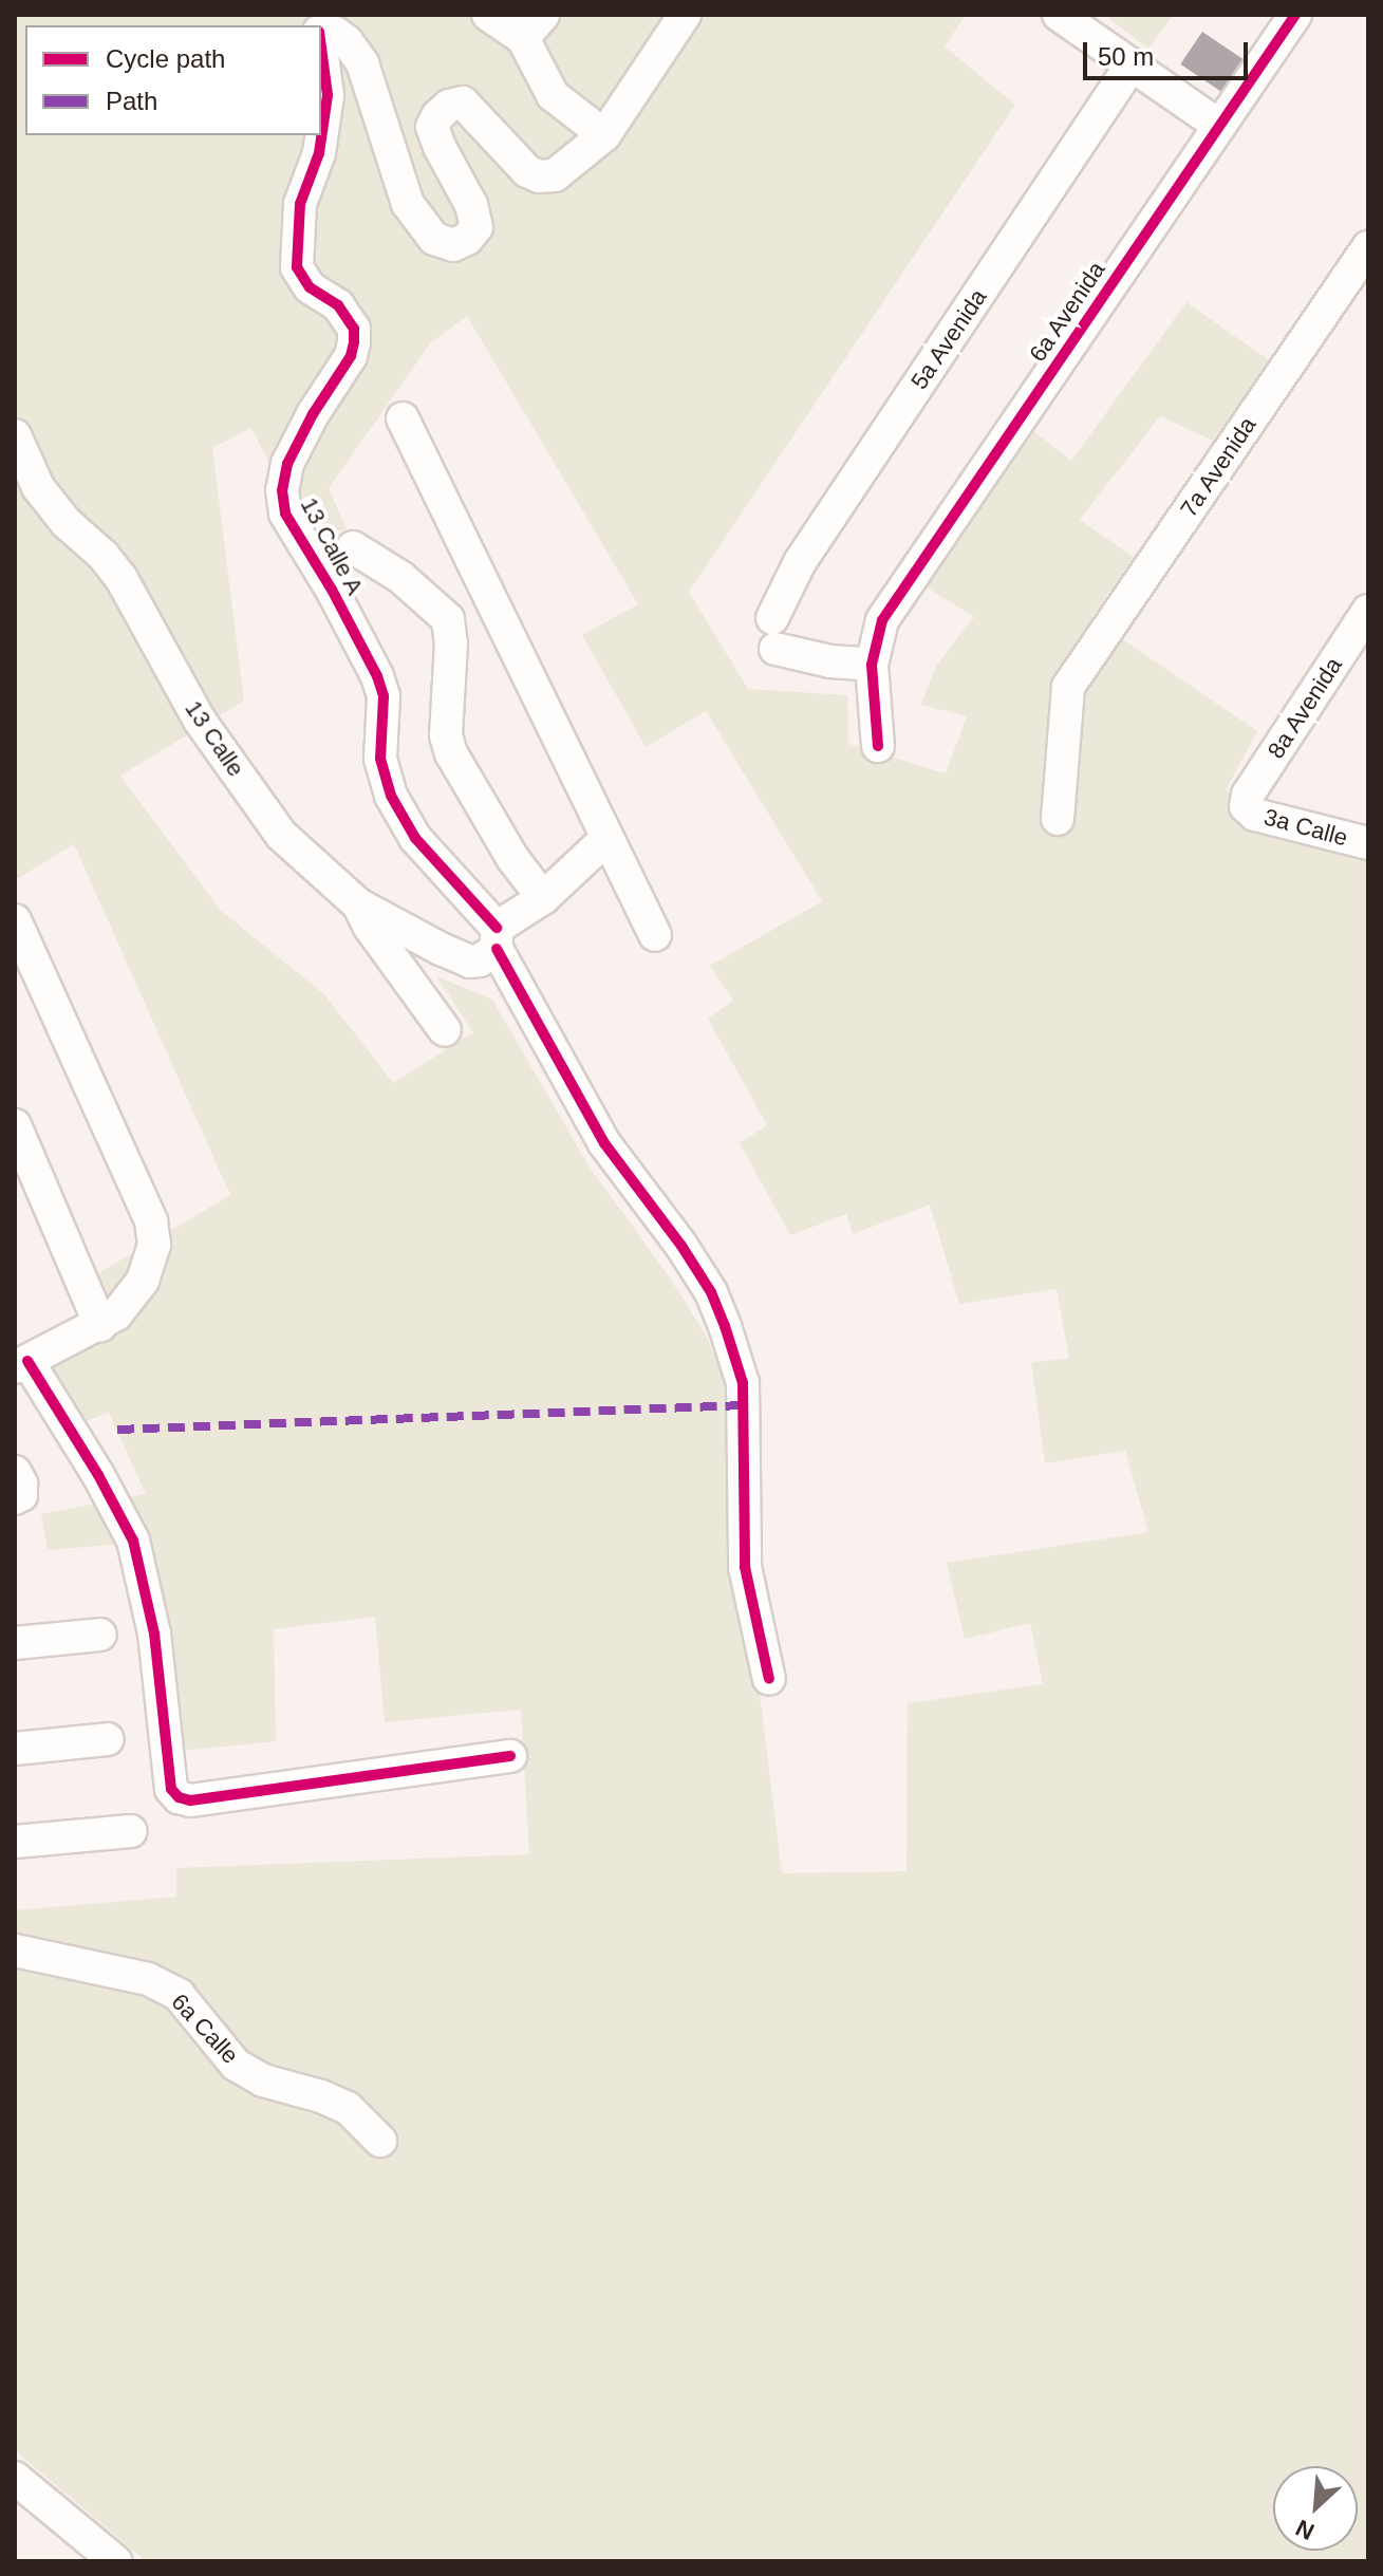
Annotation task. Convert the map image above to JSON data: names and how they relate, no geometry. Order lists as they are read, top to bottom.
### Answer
{
  "streets": {
    "street": [
      "6a Avenida",
      "5a Avenida",
      "7a Avenida",
      "13 Calle A",
      "8a Avenida",
      "13 Calle",
      "3a Calle",
      "6a Calle"
    ]
  },
  "crossings": [
    ["6a Avenida", "5a Avenida"],
    ["13 Calle A", "13 Calle"],
    ["8a Avenida", "3a Calle"]
  ],
  "legend": ["Cycle path", "Path"],
  "scale_bar": "50 m",
  "north": "bottom left"
}
